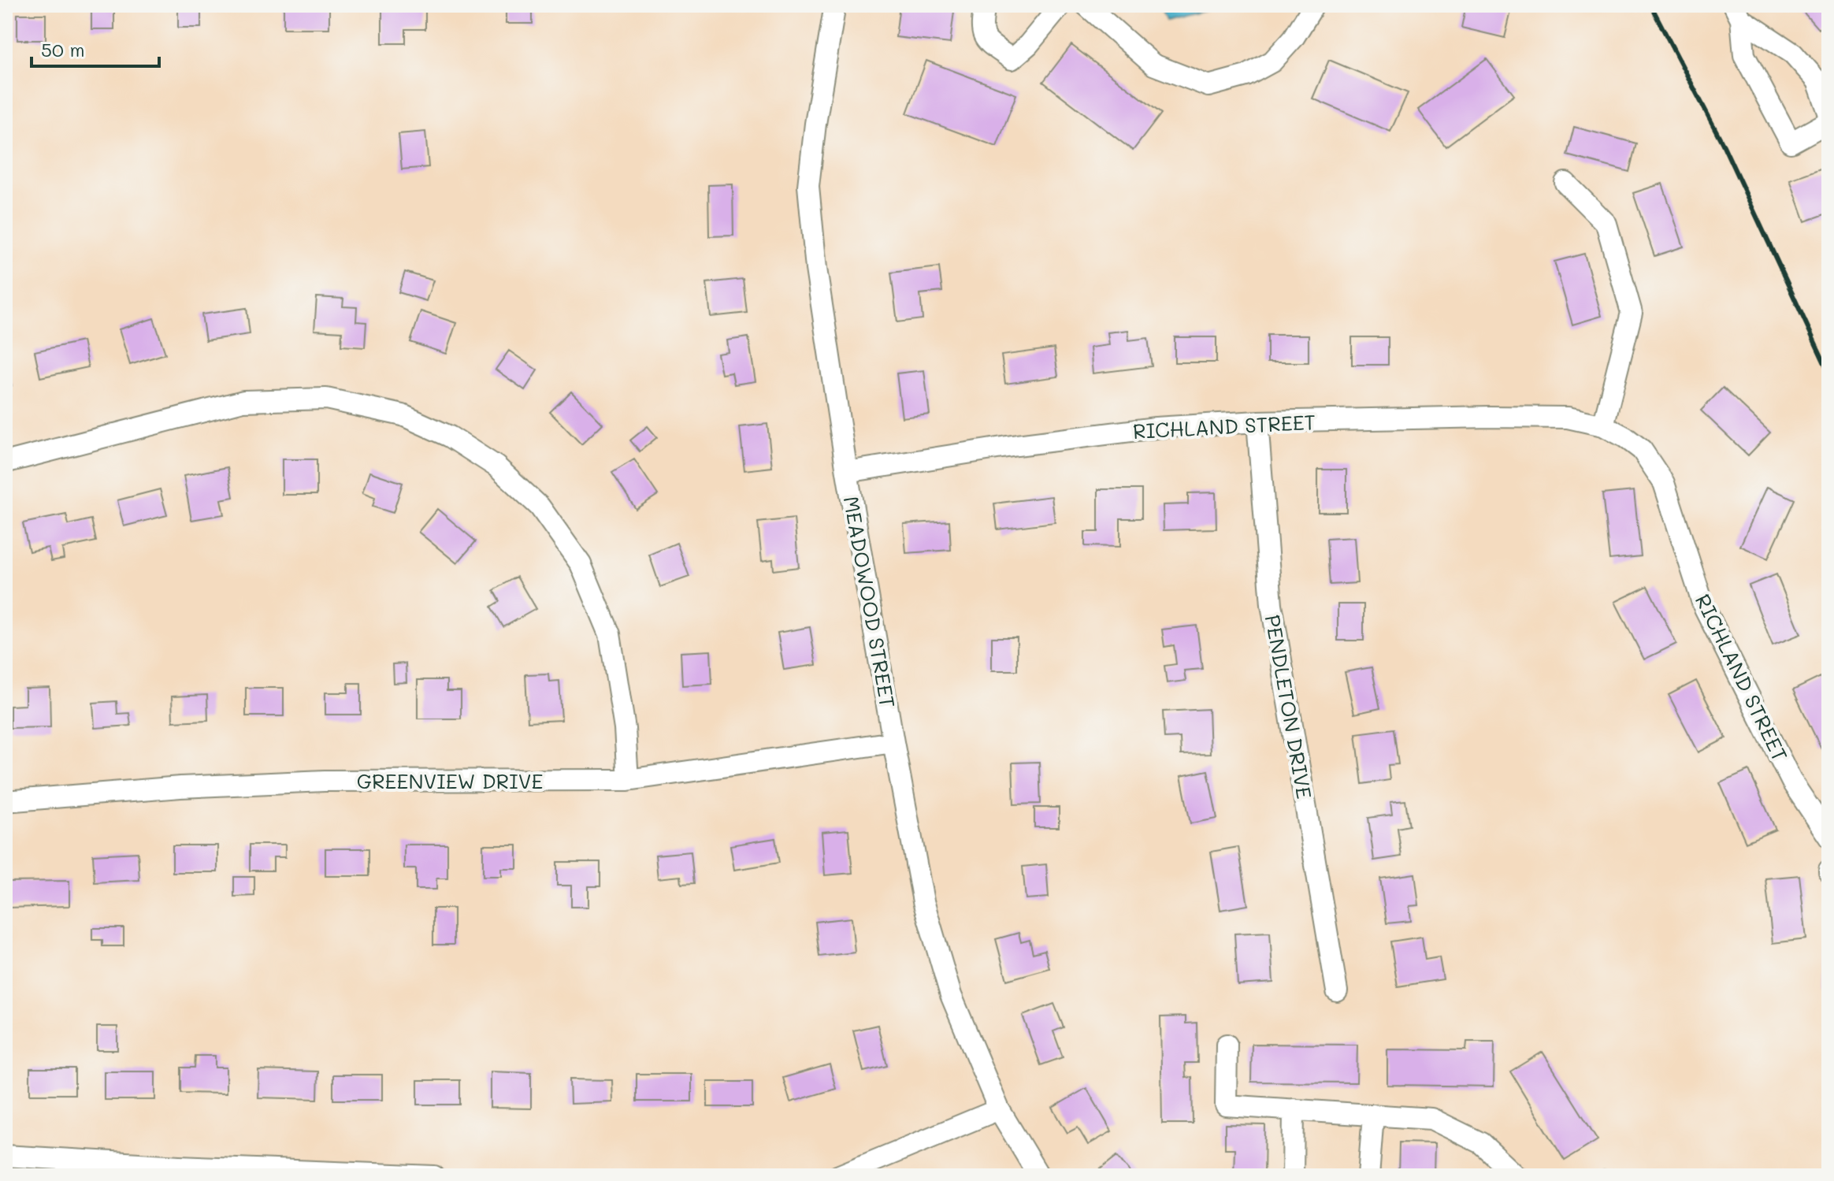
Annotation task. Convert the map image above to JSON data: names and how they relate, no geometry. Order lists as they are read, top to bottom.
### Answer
{
  "streets": {
    "street": [
      "RICHLAND STREET",
      "MEADOWOOD STREET",
      "PENDLETON DRIVE",
      "GREENVIEW DRIVE"
    ]
  },
  "crossings": [
    ["RICHLAND STREET", "MEADOWOOD STREET"],
    ["RICHLAND STREET", "PENDLETON DRIVE"],
    ["MEADOWOOD STREET", "GREENVIEW DRIVE"]
  ],
  "scale_bar": "50 m"
}
